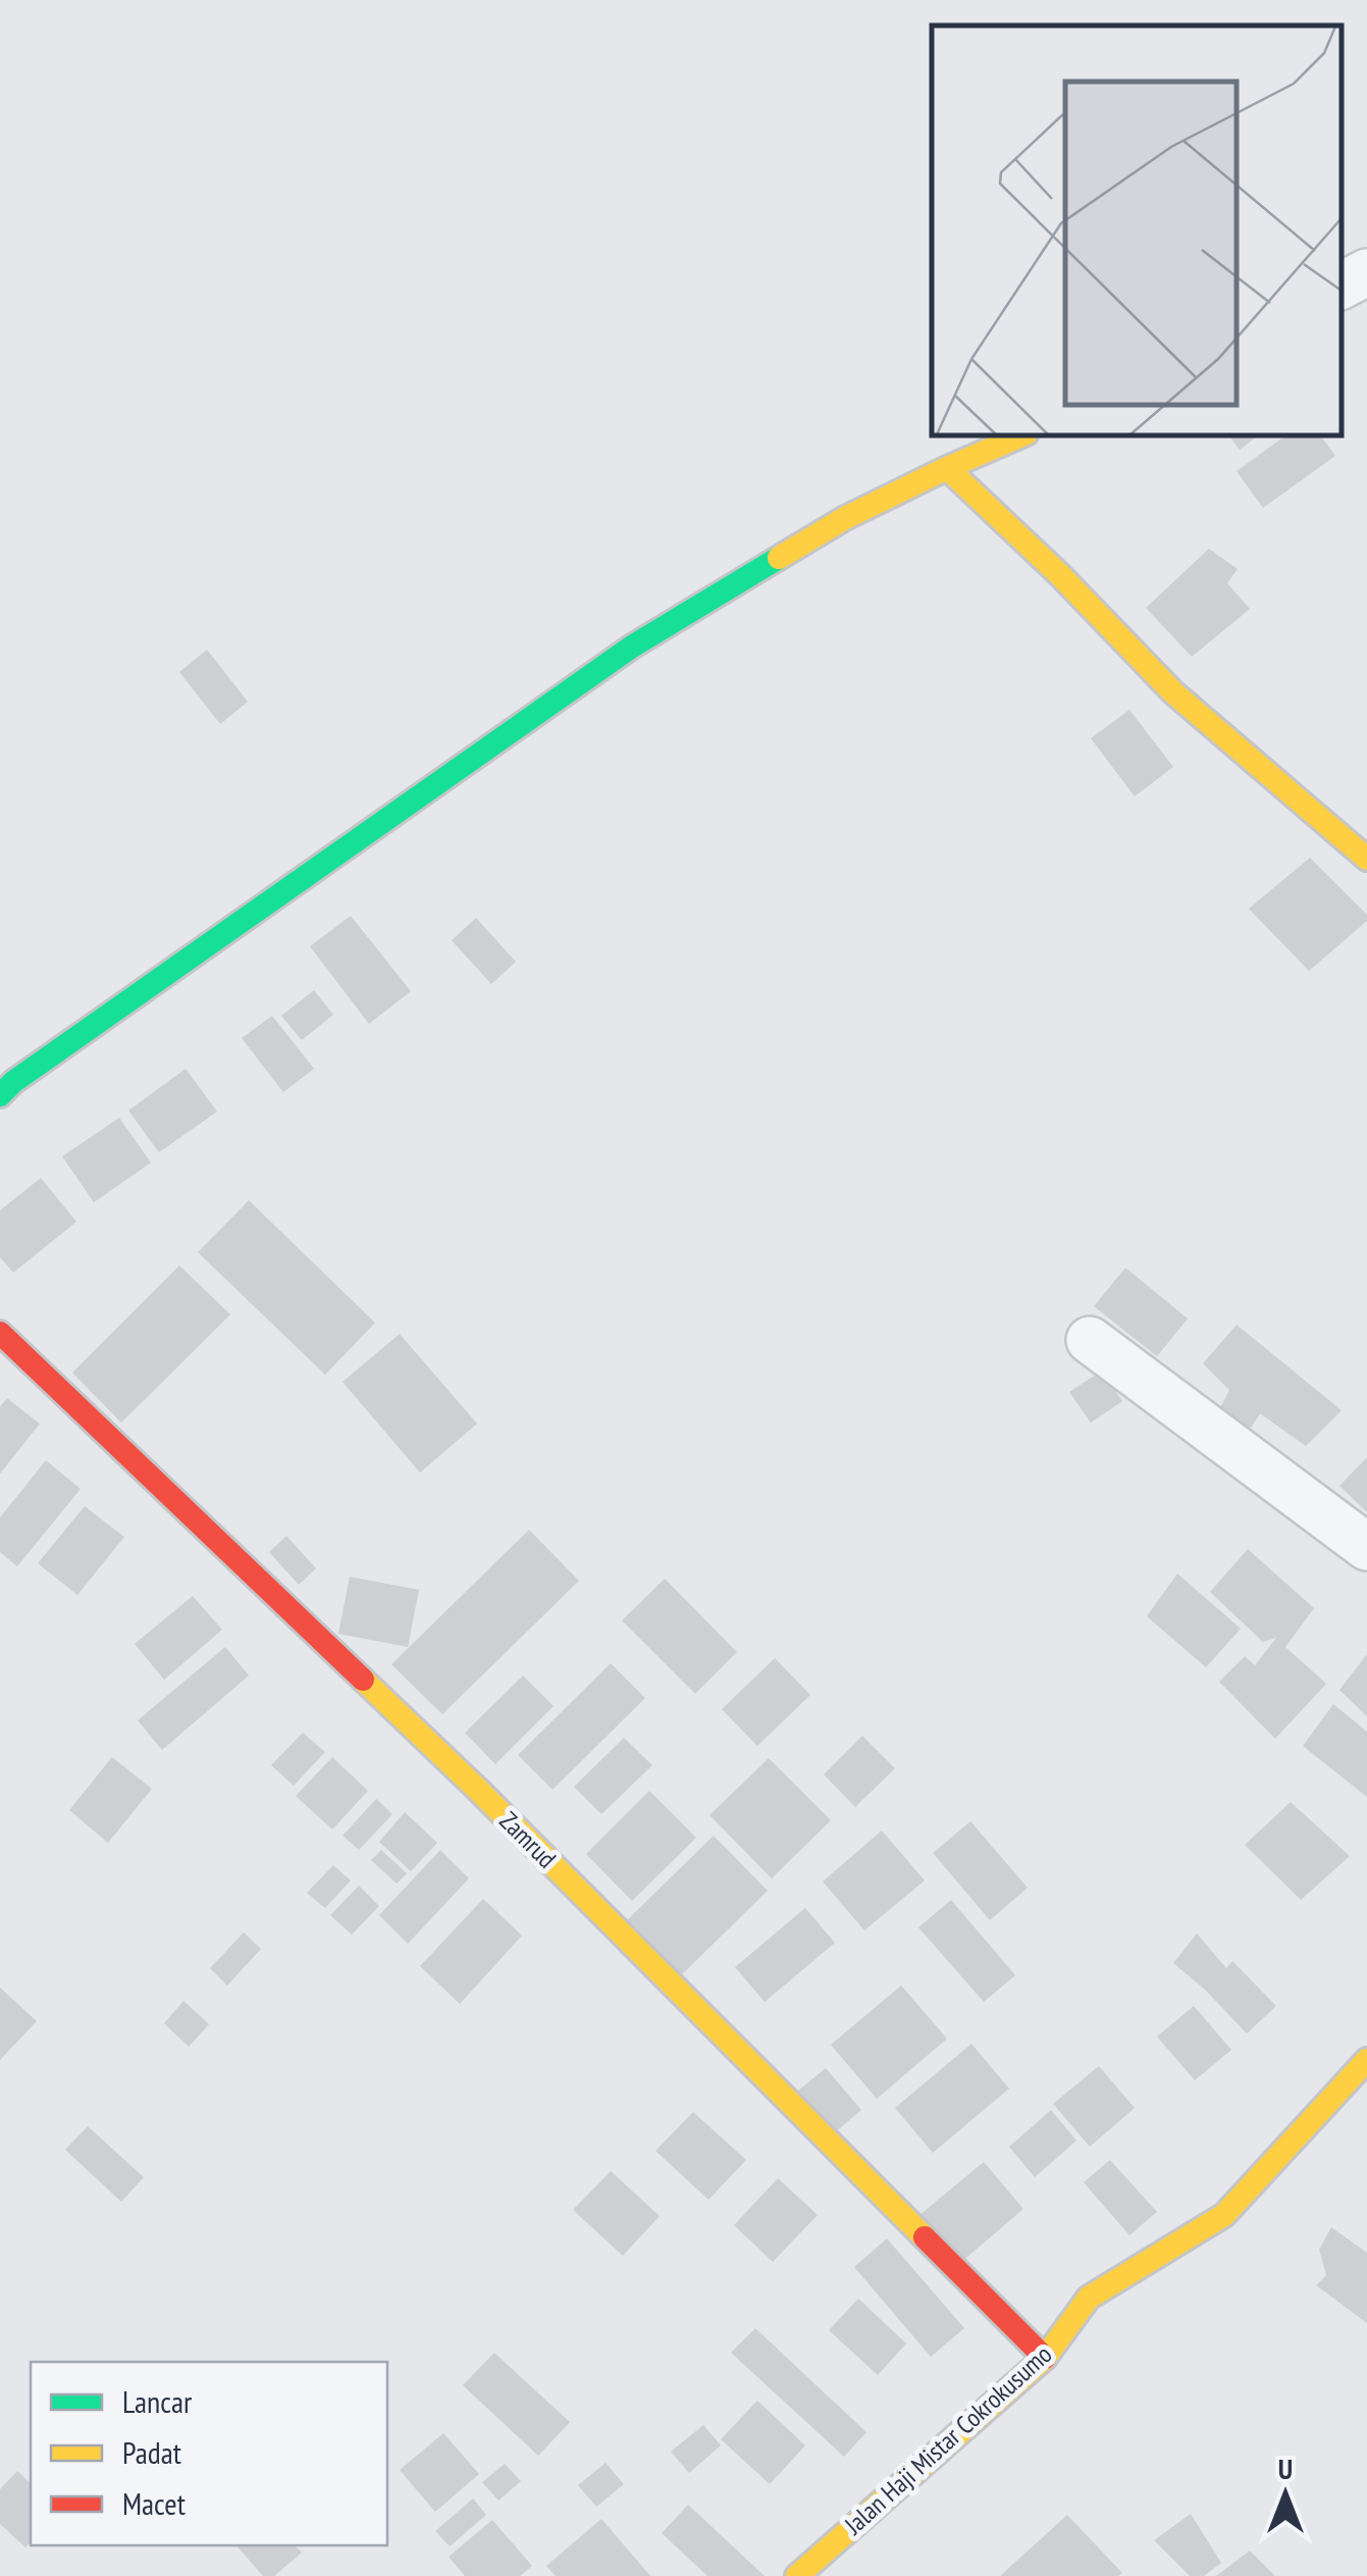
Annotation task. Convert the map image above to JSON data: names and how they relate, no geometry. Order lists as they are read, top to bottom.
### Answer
{
  "streets": {
    "street": ["Zamrud", "Jalan Haji Mistar Cokrokusumo"]
  },
  "crossings": [
    ["Zamrud", "Jalan Haji Mistar Cokrokusumo"]
  ],
  "legend": ["Lancar", "Padat", "Macet"],
  "north": "top"
}
